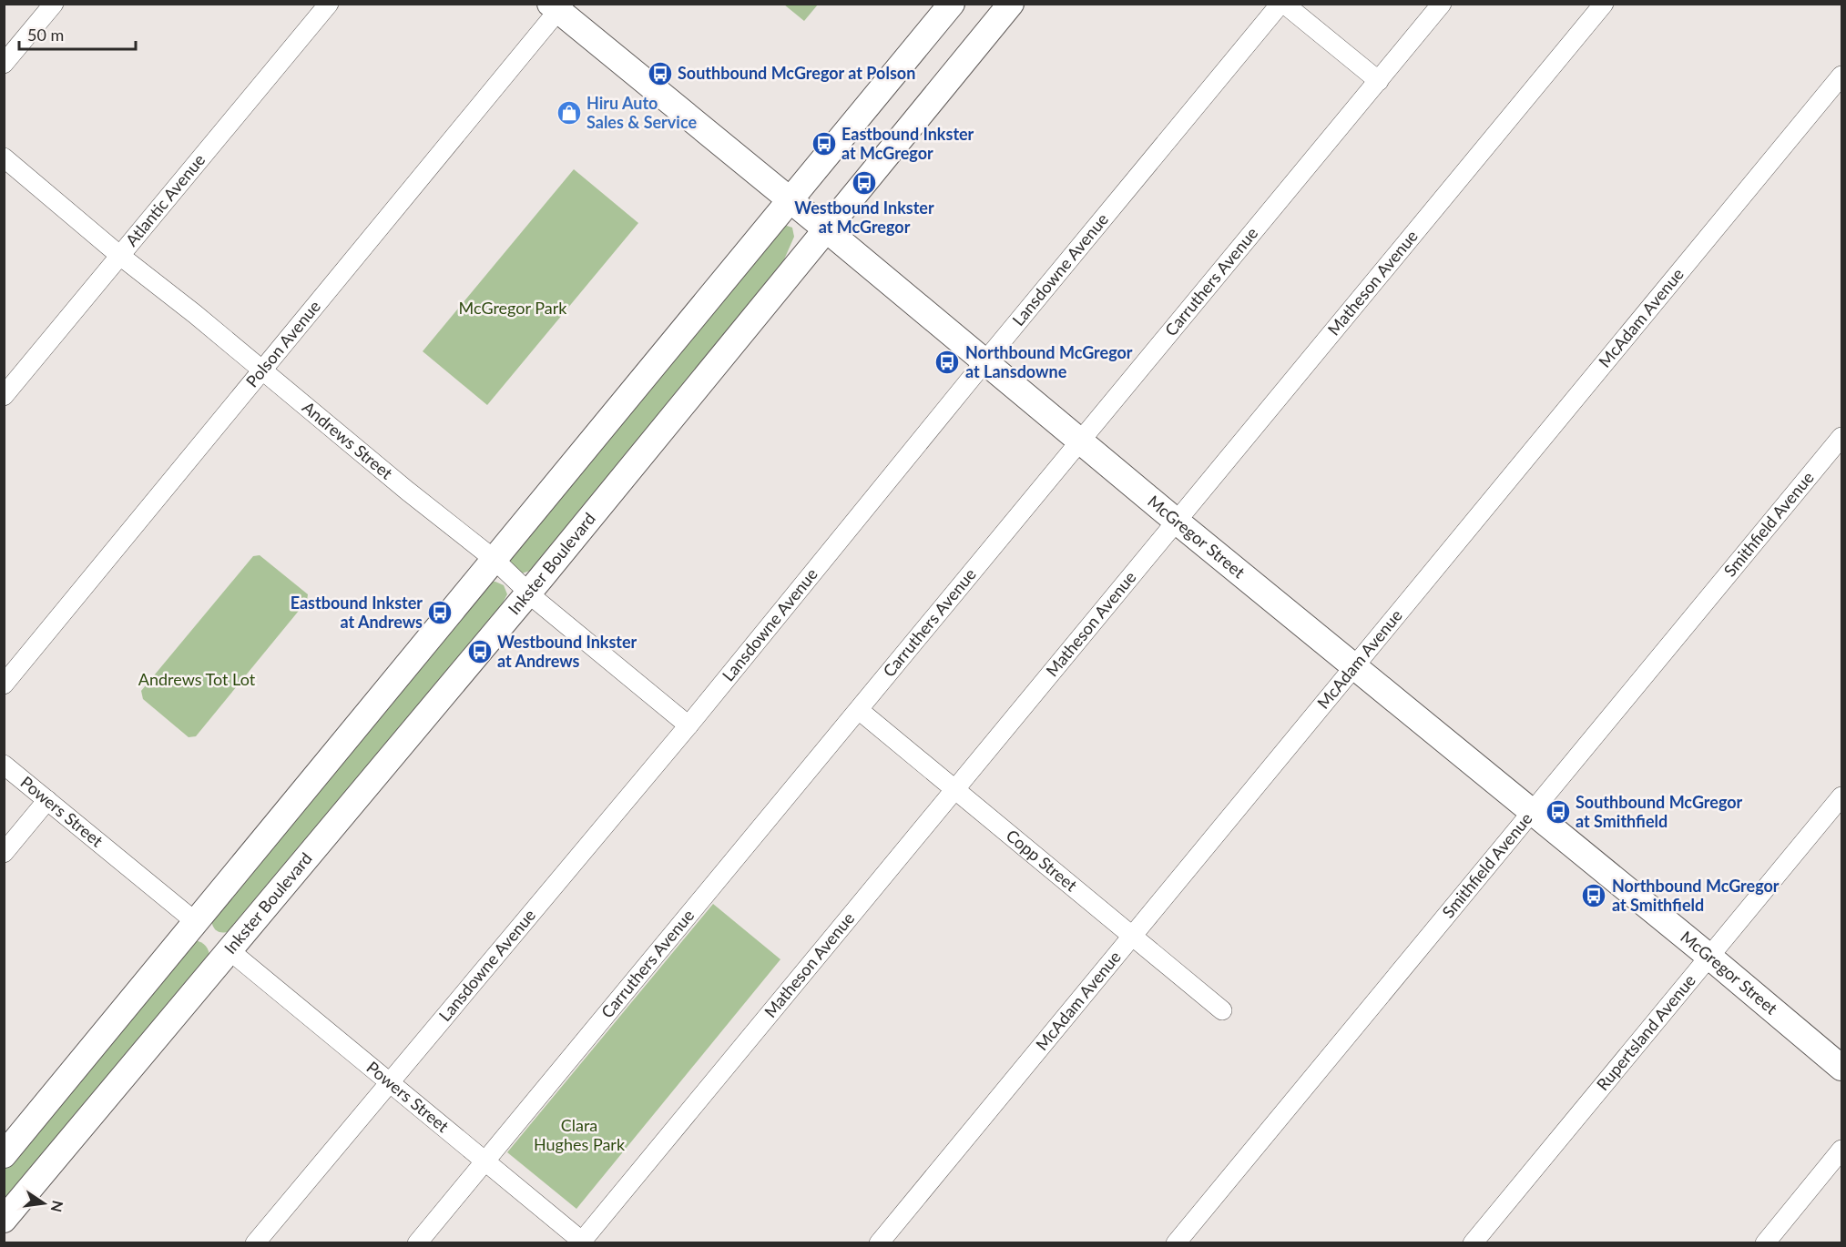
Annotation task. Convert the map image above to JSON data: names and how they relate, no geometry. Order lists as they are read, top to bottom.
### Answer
{
  "streets": {
    "main road": ["McGregor Street", "Inkster Boulevard"],
    "street": [
      "Atlantic Avenue",
      "Lansdowne Avenue",
      "Matheson Avenue",
      "Carruthers Avenue",
      "McAdam Avenue",
      "Polson Avenue",
      "Andrews Street",
      "Smithfield Avenue",
      "Powers Street",
      "Copp Street",
      "Rupertsland Avenue"
    ]
  },
  "crossings": [
    ["Atlantic Avenue", "Andrews Street"],
    ["Lansdowne Avenue", "Andrews Street"],
    ["Lansdowne Avenue", "McGregor Street"],
    ["Lansdowne Avenue", "Powers Street"],
    ["Matheson Avenue", "McGregor Street"],
    ["Matheson Avenue", "Powers Street"],
    ["Matheson Avenue", "Copp Street"],
    ["Carruthers Avenue", "McGregor Street"],
    ["Carruthers Avenue", "Powers Street"],
    ["Carruthers Avenue", "Copp Street"],
    ["McAdam Avenue", "McGregor Street"],
    ["McAdam Avenue", "Copp Street"],
    ["Polson Avenue", "Andrews Street"],
    ["Polson Avenue", "McGregor Street"],
    ["Andrews Street", "Inkster Boulevard"],
    ["Smithfield Avenue", "McGregor Street"],
    ["McGregor Street", "Inkster Boulevard"],
    ["McGregor Street", "Rupertsland Avenue"],
    ["Inkster Boulevard", "Powers Street"]
  ],
  "parks": ["McGregor Park", "Andrews Tot Lot", "Clara Hughes Park"],
  "places": {
    "bus stop": [
      "Southbound McGregor at Polson",
      "Eastbound Inkster at McGregor",
      "Westbound Inkster at McGregor",
      "Northbound McGregor at Lansdowne",
      "Eastbound Inkster at Andrews",
      "Westbound Inkster at Andrews",
      "Southbound McGregor at Smithfield",
      "Northbound McGregor at Smithfield"
    ],
    "shop": ["Hiru Auto Sales & Service"]
  },
  "scale_bar": "50 m",
  "north": "right"
}
